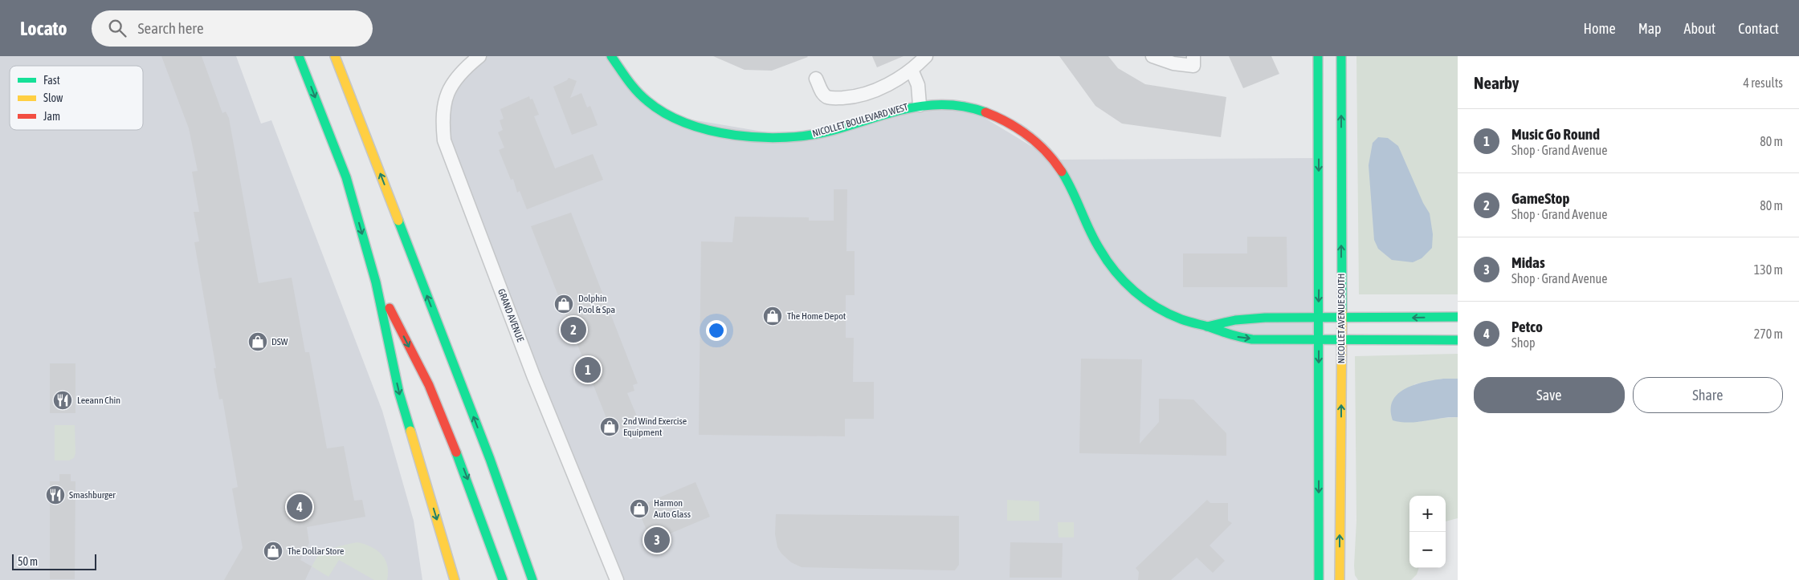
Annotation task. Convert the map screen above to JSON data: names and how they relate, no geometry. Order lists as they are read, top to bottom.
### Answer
{
  "streets": {
    "main road": ["NICOLLET BOULEVARD WEST", "NICOLLET AVENUE SOUTH"],
    "street": ["GRAND AVENUE"]
  },
  "crossings": [
    ["NICOLLET BOULEVARD WEST", "NICOLLET AVENUE SOUTH"]
  ],
  "places": {
    "shop": [
      "Dolphin Pool & Spa",
      "The Home Depot",
      "DSW",
      "2nd Wind Exercise Equipment",
      "Harmon Auto Glass",
      "The Dollar Store"
    ],
    "restaurant": ["Leeann Chin", "Smashburger"]
  },
  "legend": ["Fast", "Slow", "Jam"],
  "scale_bar": "50 m",
  "page": {
    "header": "Locato",
    "search": "Search here",
    "nav": [
      "Home",
      "Map",
      "About",
      "Contact"
    ],
    "heading": ["Nearby", "4 results"],
    "list": [
      {
        "mark": "1",
        "name": "Music Go Round",
        "note": "Shop · Grand Avenue",
        "value": "80 m"
      },
      {
        "mark": "2",
        "name": "GameStop",
        "note": "Shop · Grand Avenue",
        "value": "80 m"
      },
      {
        "mark": "3",
        "name": "Midas",
        "note": "Shop · Grand Avenue",
        "value": "130 m"
      },
      {
        "mark": "4",
        "name": "Petco",
        "note": "Shop",
        "value": "270 m"
      }
    ],
    "pins": [
      "2",
      "1",
      "4",
      "3"
    ],
    "buttons": ["Save", "Share"],
    "map_buttons": ["+", "−"],
    "scale": "50 m"
  }
}
